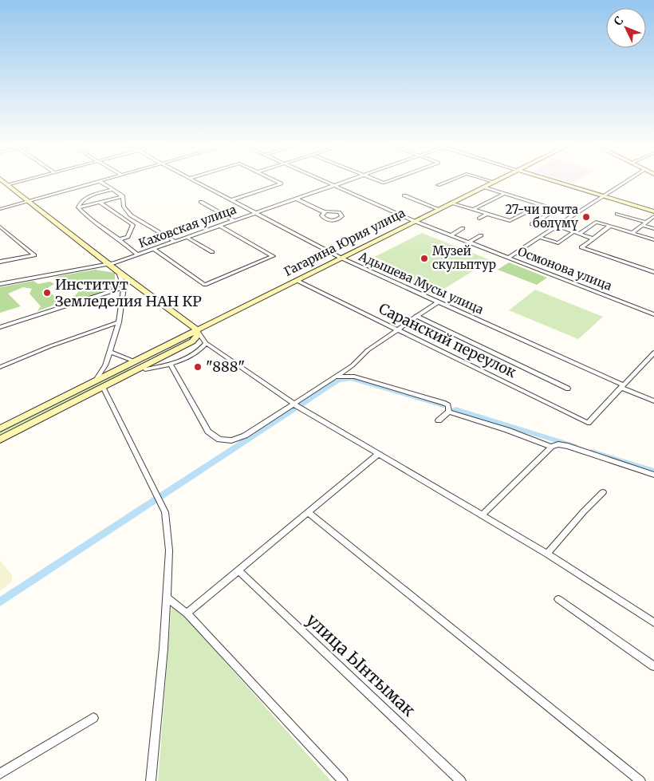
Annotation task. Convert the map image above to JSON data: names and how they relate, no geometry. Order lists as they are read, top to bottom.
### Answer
{
  "streets": {
    "main road": ["Гагарина Юрия улица"],
    "street": [
      "Каховская улица",
      "Осмонова улица",
      "Адышева Мусы улица",
      "Саранский переулок",
      "улица Ынтымак"
    ]
  },
  "crossings": [
    ["Каховская улица", "Осмонова улица"],
    ["Каховская улица", "Адышева Мусы улица"],
    ["Гагарина Юрия улица", "Осмонова улица"],
    ["Гагарина Юрия улица", "Адышева Мусы улица"],
    ["Гагарина Юрия улица", "Саранский переулок"],
    ["Адышева Мусы улица", "Саранский переулок"]
  ],
  "places": [
    "27-чи почта бөлүмү",
    "Музей скульптур",
    "Институт Земледелия НАН КР",
    "\"888\""
  ],
  "north": "top left"
}
